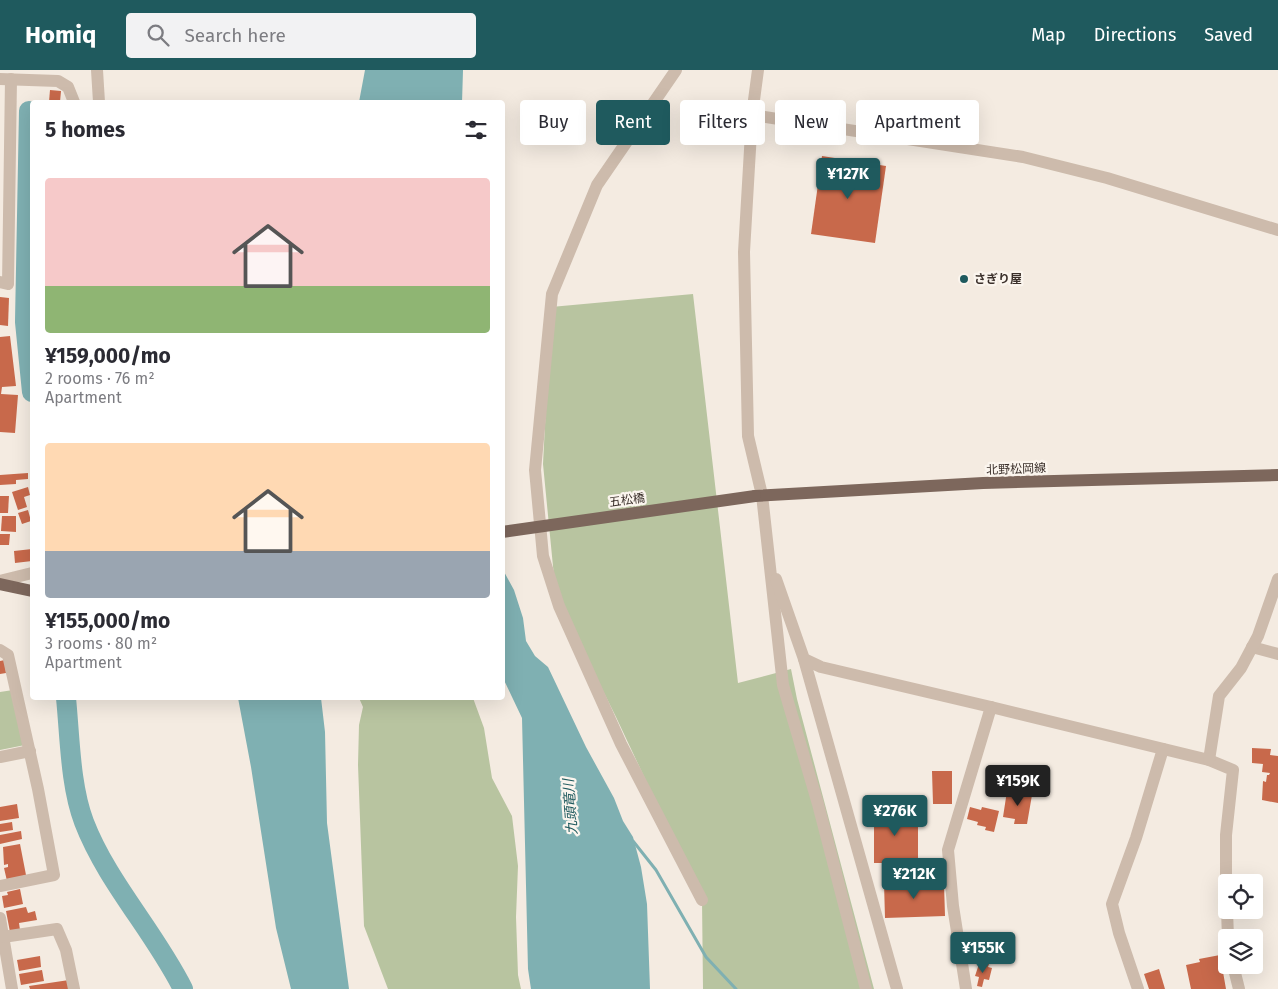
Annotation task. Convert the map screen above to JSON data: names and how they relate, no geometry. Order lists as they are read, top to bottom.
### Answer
{
  "streets": {
    "main road": ["北野松岡線", "五松橋"]
  },
  "crossings": [
    ["北野松岡線", "五松橋"]
  ],
  "water": ["九頭竜川"],
  "places": ["さぎり屋"],
  "page": {
    "header": "Homiq",
    "search": "Search here",
    "nav": ["Map", "Directions", "Saved"],
    "chip": [
      "Buy",
      "Rent",
      "Filters",
      "New",
      "Apartment"
    ],
    "heading": "5 homes",
    "price": [
      "¥127K",
      "¥159K",
      "¥276K",
      "¥212K",
      "¥155K"
    ],
    "list": [
      {
        "name": "¥159,000/mo",
        "note": "2 rooms · 76 m² · Apartment"
      },
      {
        "name": "¥155,000/mo",
        "note": "3 rooms · 80 m² · Apartment"
      }
    ]
  }
}
